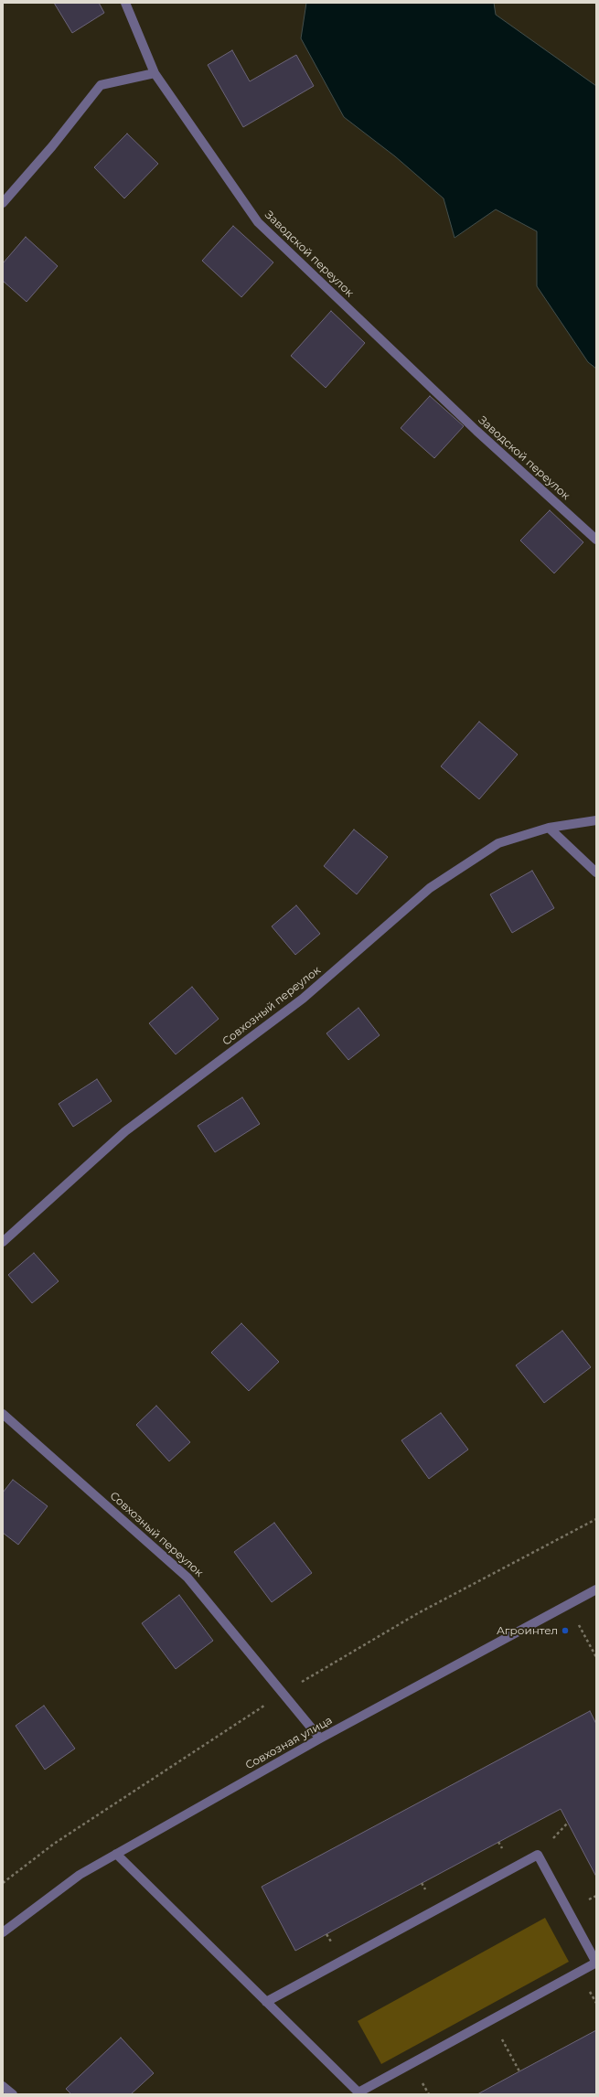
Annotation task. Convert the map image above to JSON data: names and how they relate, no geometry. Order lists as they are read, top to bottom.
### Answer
{
  "streets": {
    "street": ["Заводской переулок", "Совхозный переулок", "Совхозная улица"]
  },
  "crossings": [
    ["Совхозный переулок", "Совхозная улица"]
  ],
  "places": ["Агроинтел"]
}
